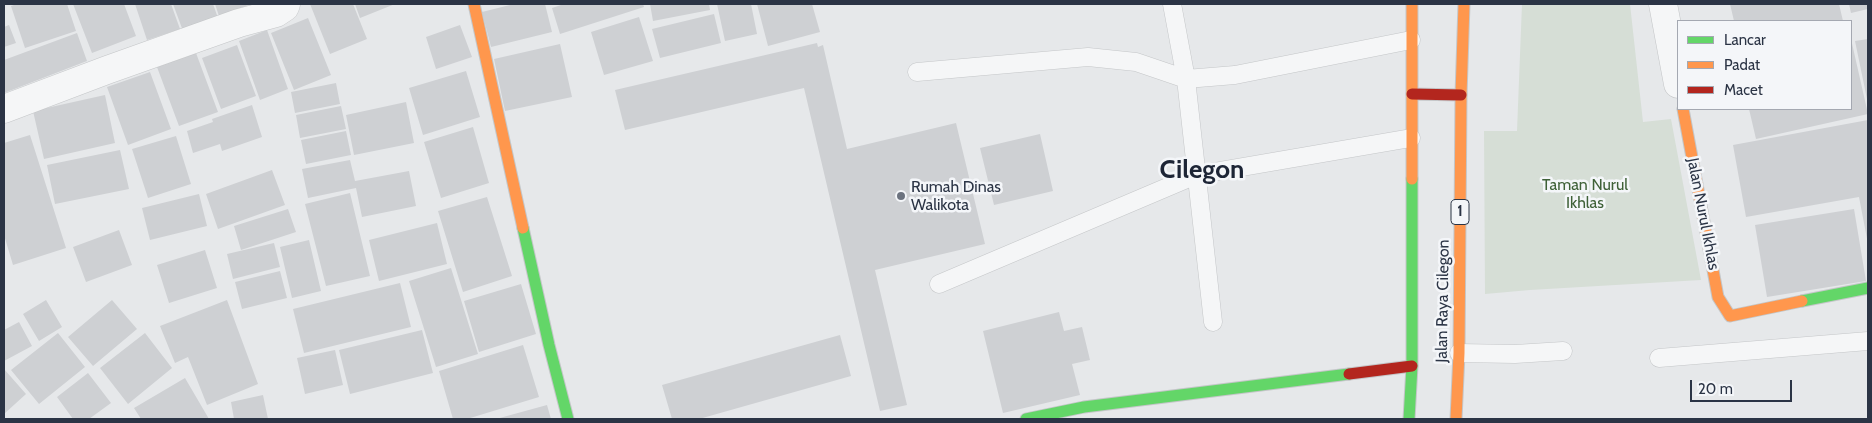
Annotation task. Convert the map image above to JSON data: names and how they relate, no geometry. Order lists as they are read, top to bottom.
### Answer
{
  "streets": {
    "main road": ["1", "Jalan Nurul Ikhlas", "Jalan Raya Cilegon"]
  },
  "districts": ["Cilegon"],
  "parks": ["Taman Nurul Ikhlas"],
  "places": ["Rumah Dinas Walikota"],
  "legend": ["Lancar", "Padat", "Macet"],
  "scale_bar": "20 m"
}
